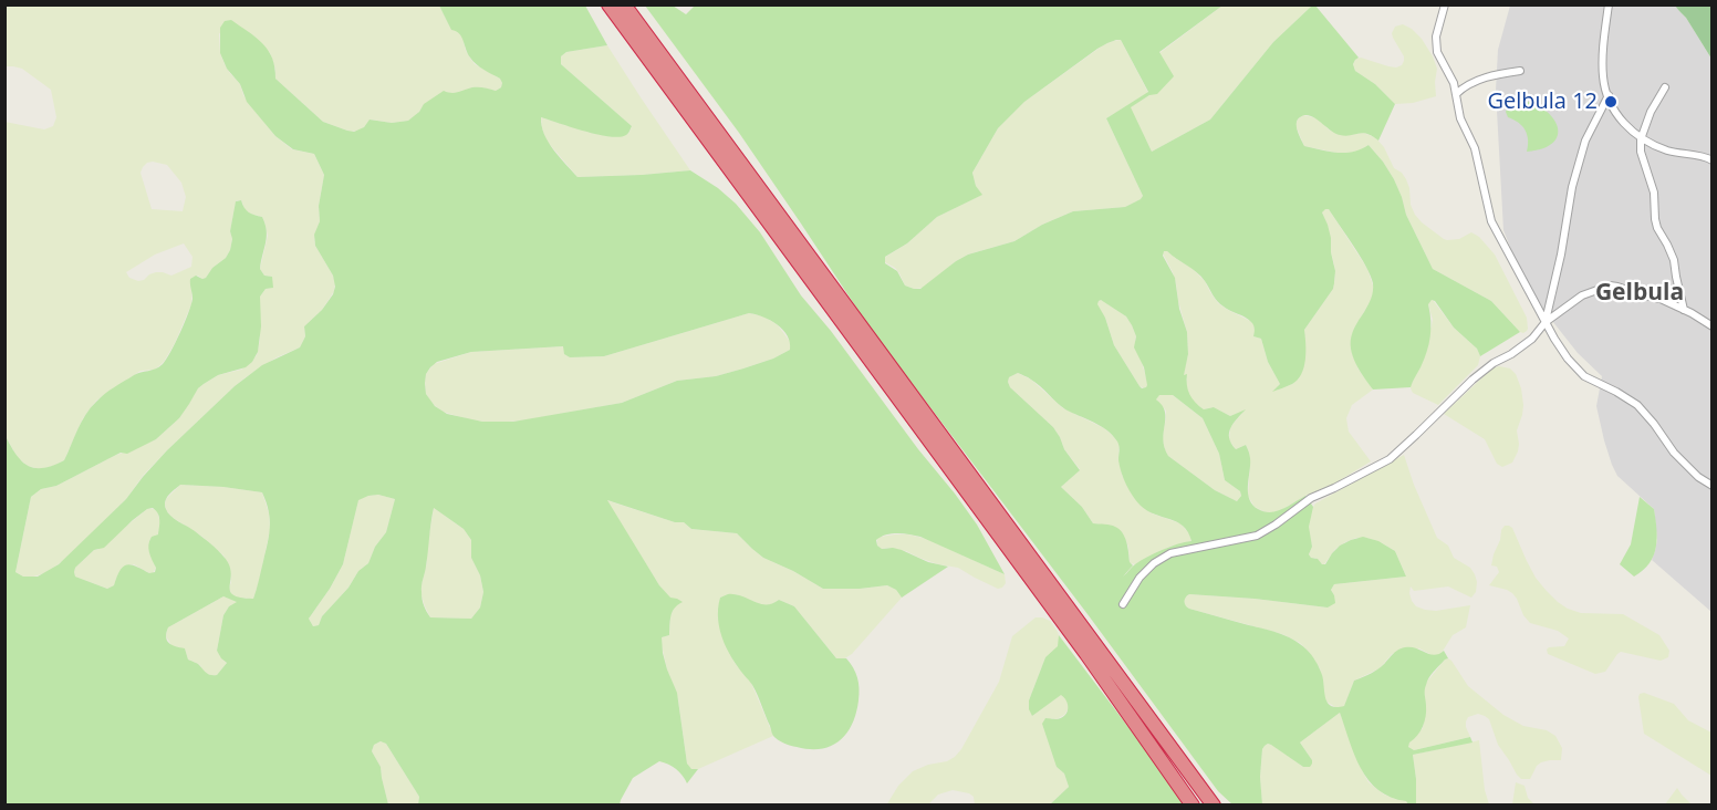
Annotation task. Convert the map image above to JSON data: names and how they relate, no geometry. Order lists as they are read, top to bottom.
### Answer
{
  "districts": ["Gelbula"],
  "places": ["Gelbula 12"]
}
